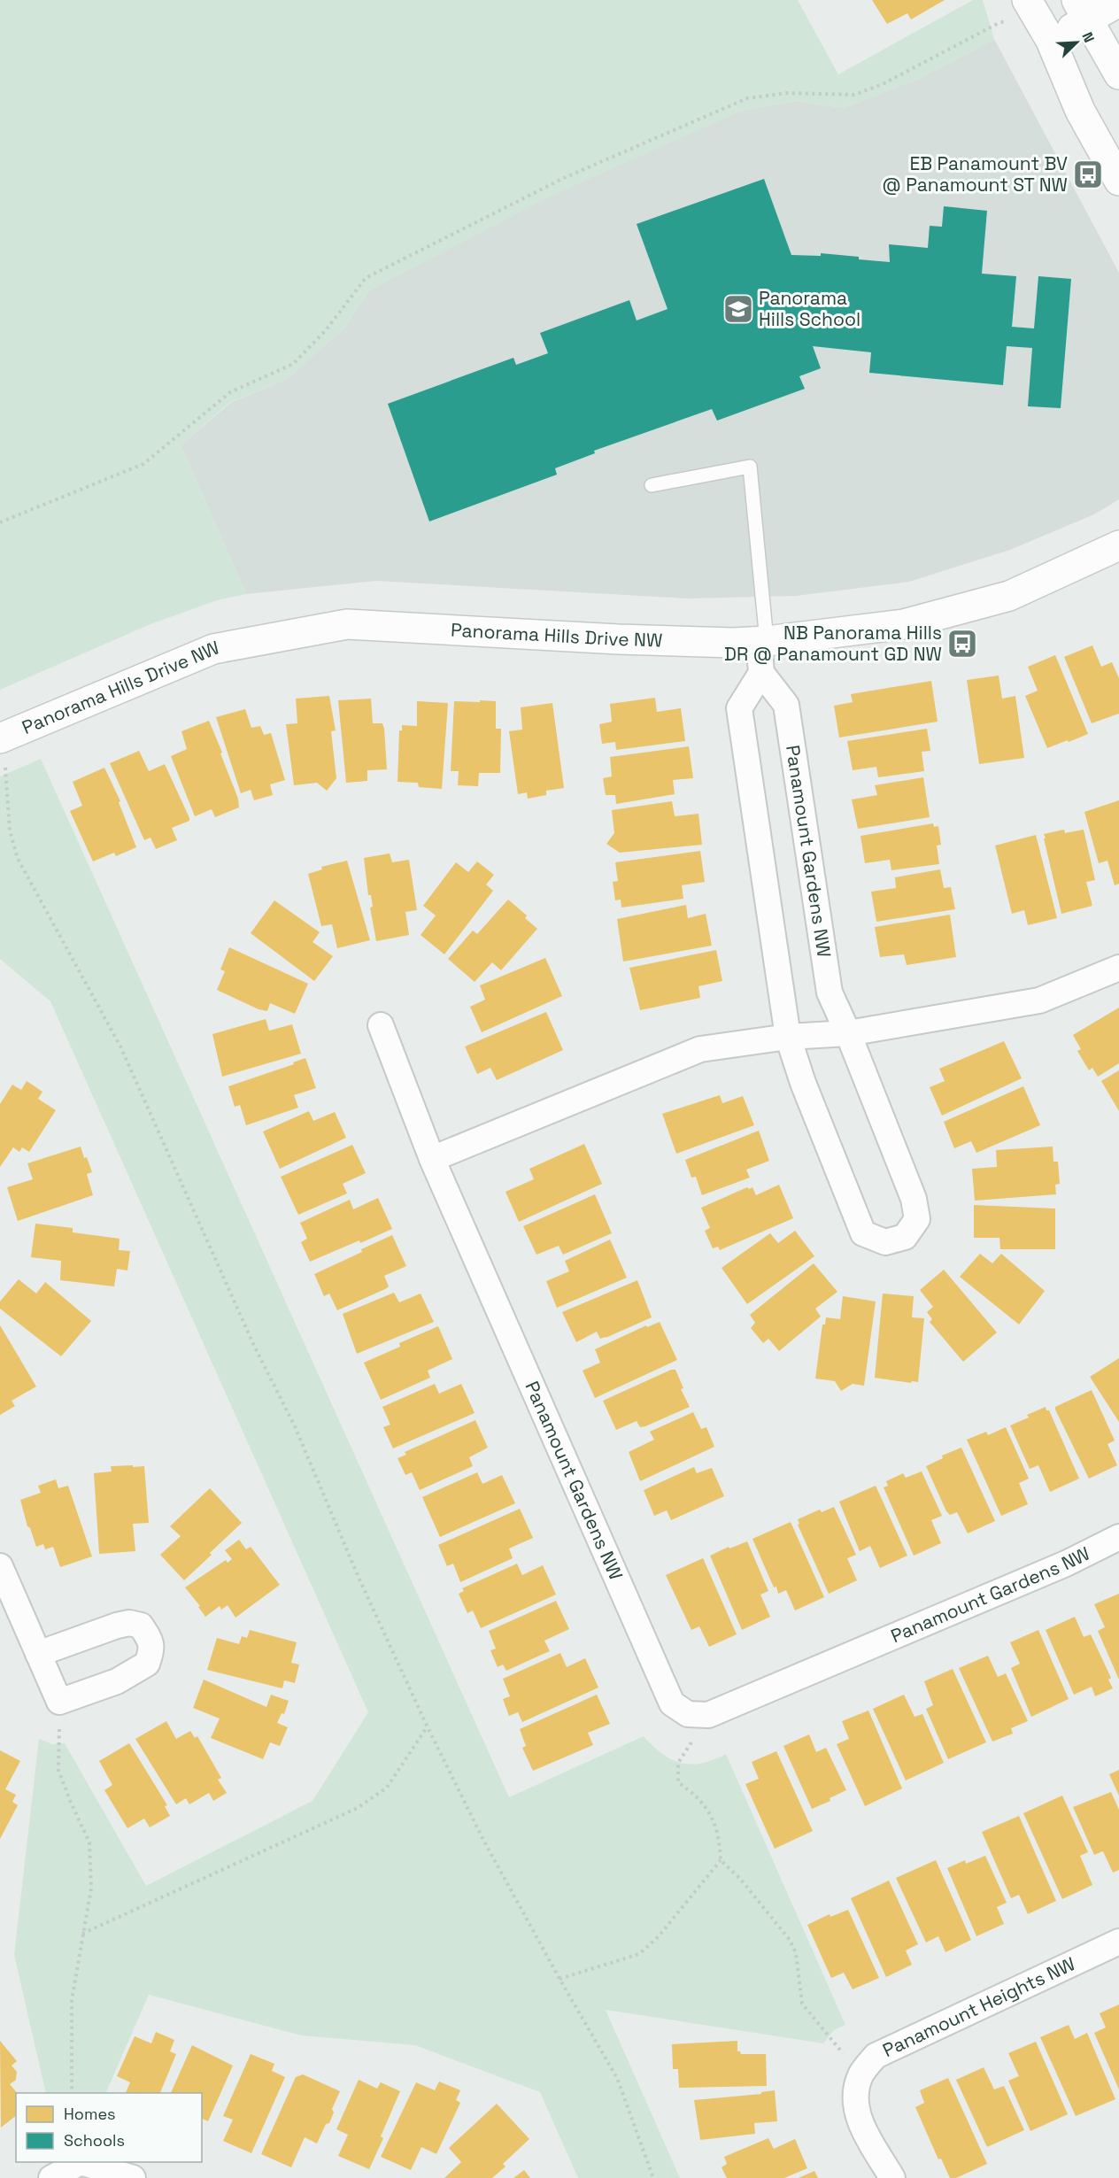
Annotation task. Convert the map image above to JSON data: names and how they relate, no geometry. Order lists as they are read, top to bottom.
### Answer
{
  "streets": {
    "street": ["Panorama Hills Drive NW", "Panamount Gardens NW", "Panamount Heights NW"]
  },
  "places": {
    "bus stop": ["EB Panamount BV @ Panamount ST NW", "NB Panorama Hills DR @ Panamount GD NW"],
    "school or university": ["Panorama Hills School"]
  },
  "legend": ["Homes", "Schools"],
  "north": "top right"
}
